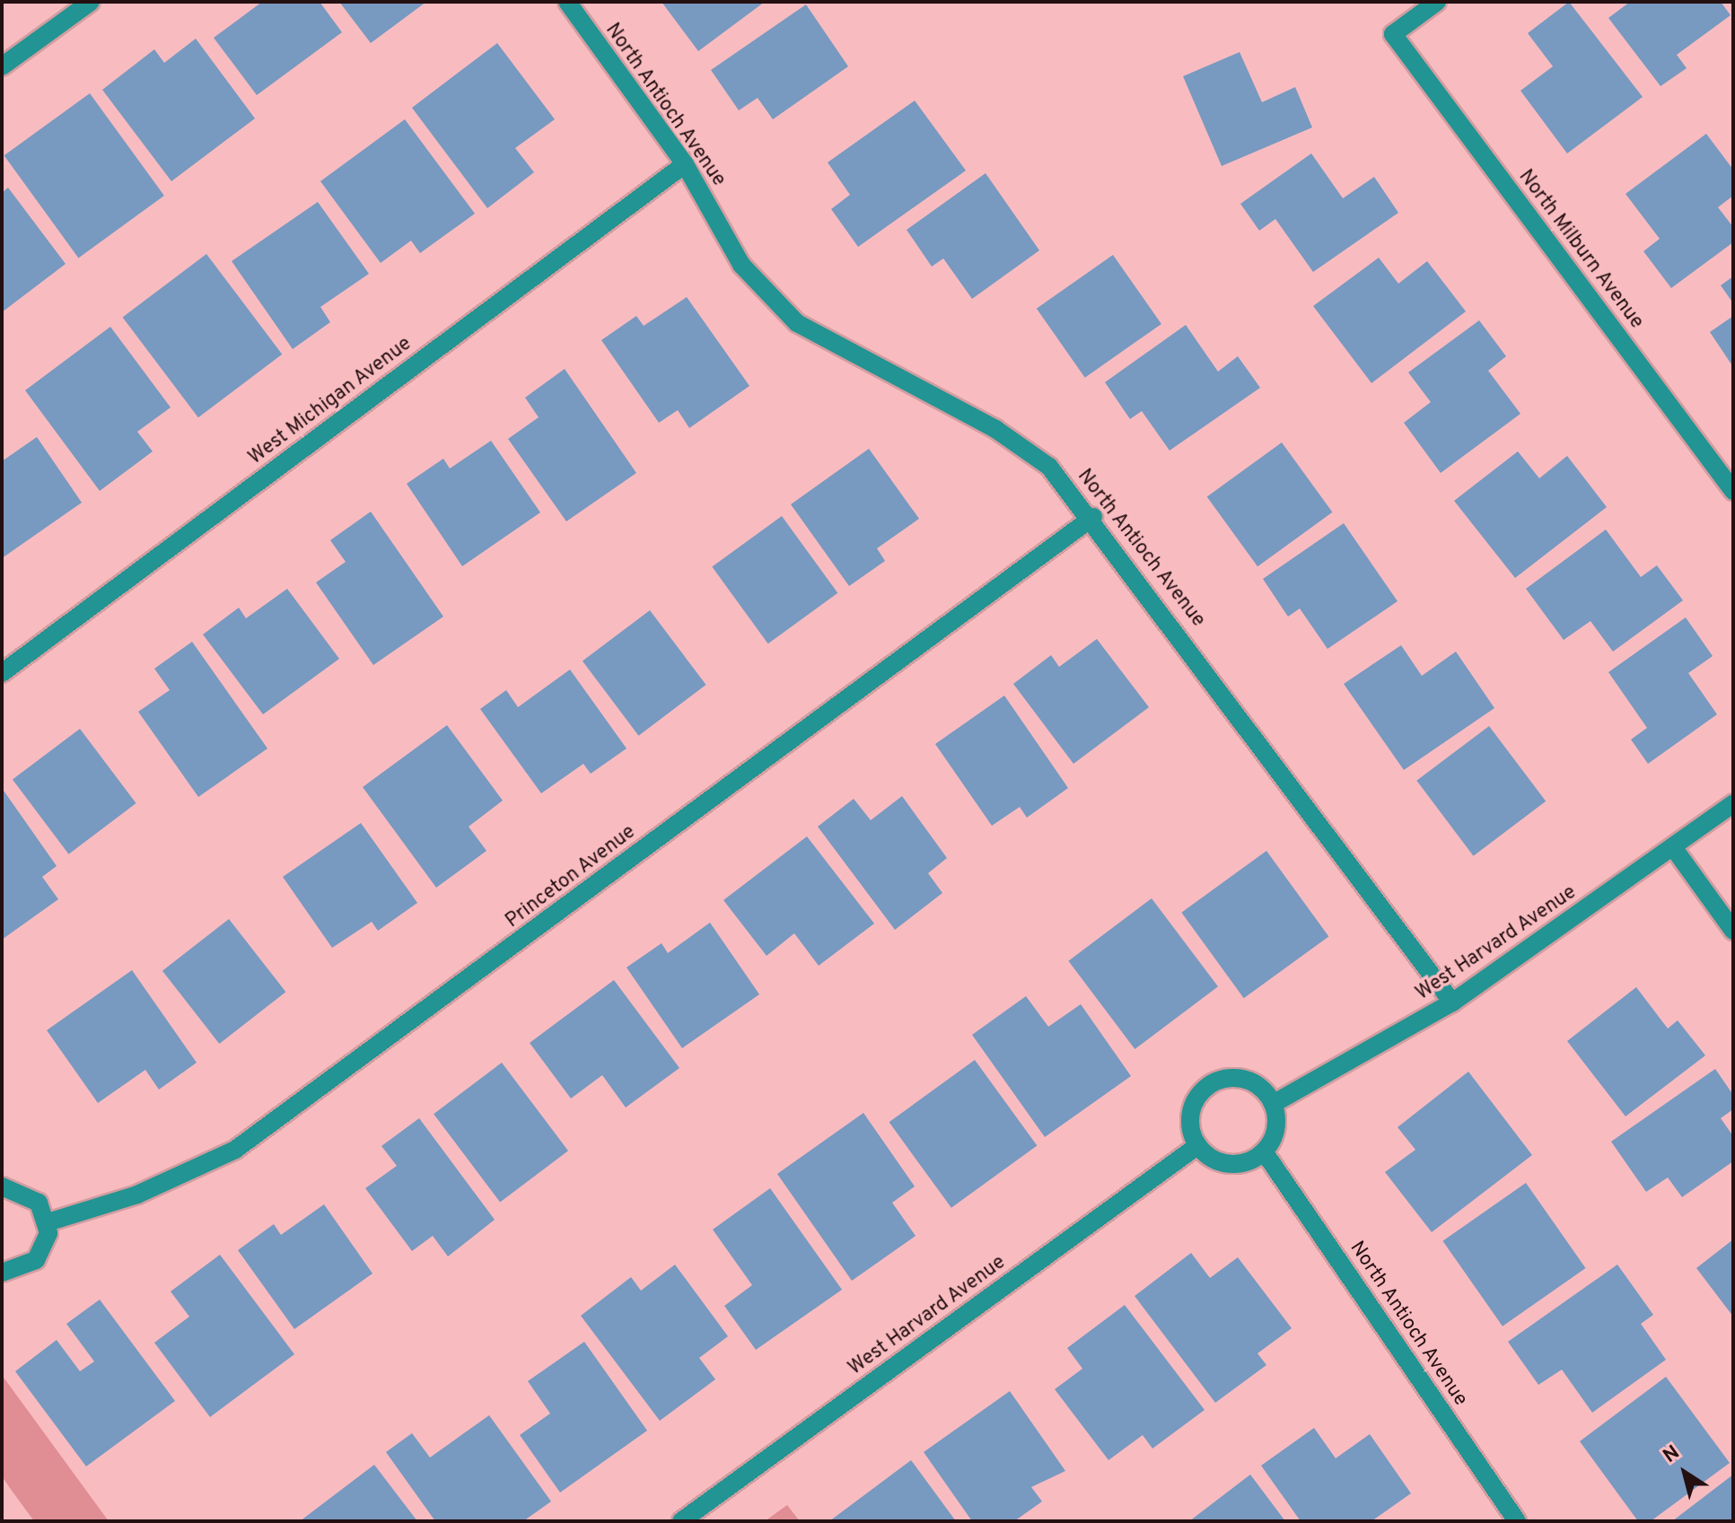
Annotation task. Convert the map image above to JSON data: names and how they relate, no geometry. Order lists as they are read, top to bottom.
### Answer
{
  "streets": {
    "street": [
      "North Antioch Avenue",
      "North Milburn Avenue",
      "West Michigan Avenue",
      "Princeton Avenue",
      "West Harvard Avenue"
    ]
  },
  "crossings": [
    ["North Antioch Avenue", "West Michigan Avenue"],
    ["North Antioch Avenue", "Princeton Avenue"],
    ["North Antioch Avenue", "West Harvard Avenue"]
  ],
  "north": "top left"
}
